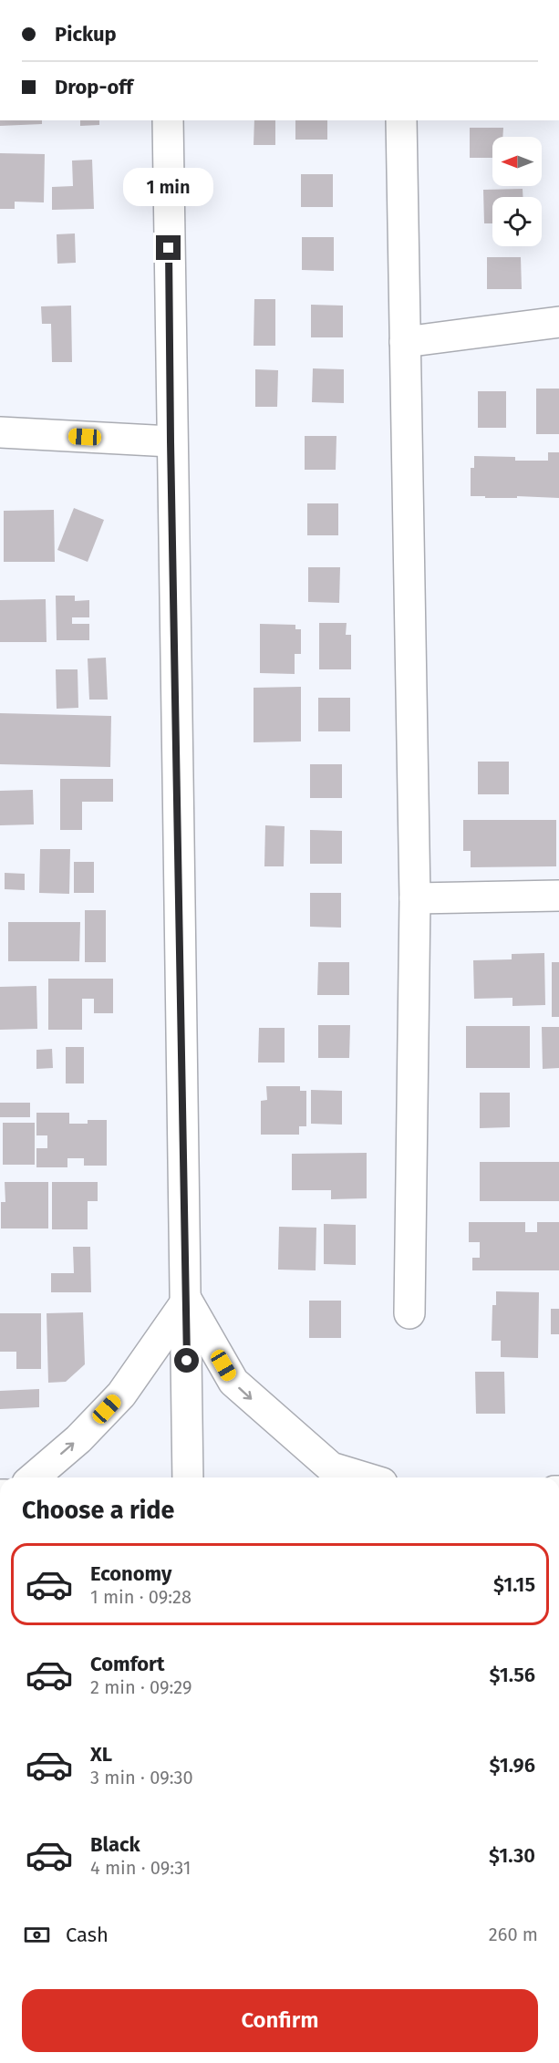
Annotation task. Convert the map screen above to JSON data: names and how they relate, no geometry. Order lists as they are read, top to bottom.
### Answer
{
  "north": "left",
  "page": {
    "banner": ["Pickup", "Drop-off"],
    "bubble": "1 min",
    "heading": "Choose a ride",
    "list": [
      {
        "name": "Economy",
        "note": "1 min · 09:28",
        "value": "$1.15"
      },
      {
        "name": "Comfort",
        "note": "2 min · 09:29",
        "value": "$1.56"
      },
      {
        "name": "XL",
        "note": "3 min · 09:30",
        "value": "$1.96"
      },
      {
        "name": "Black",
        "note": "4 min · 09:31",
        "value": "$1.30"
      }
    ],
    "pay": ["Cash", "260 m"],
    "buttons": "Confirm"
  }
}
